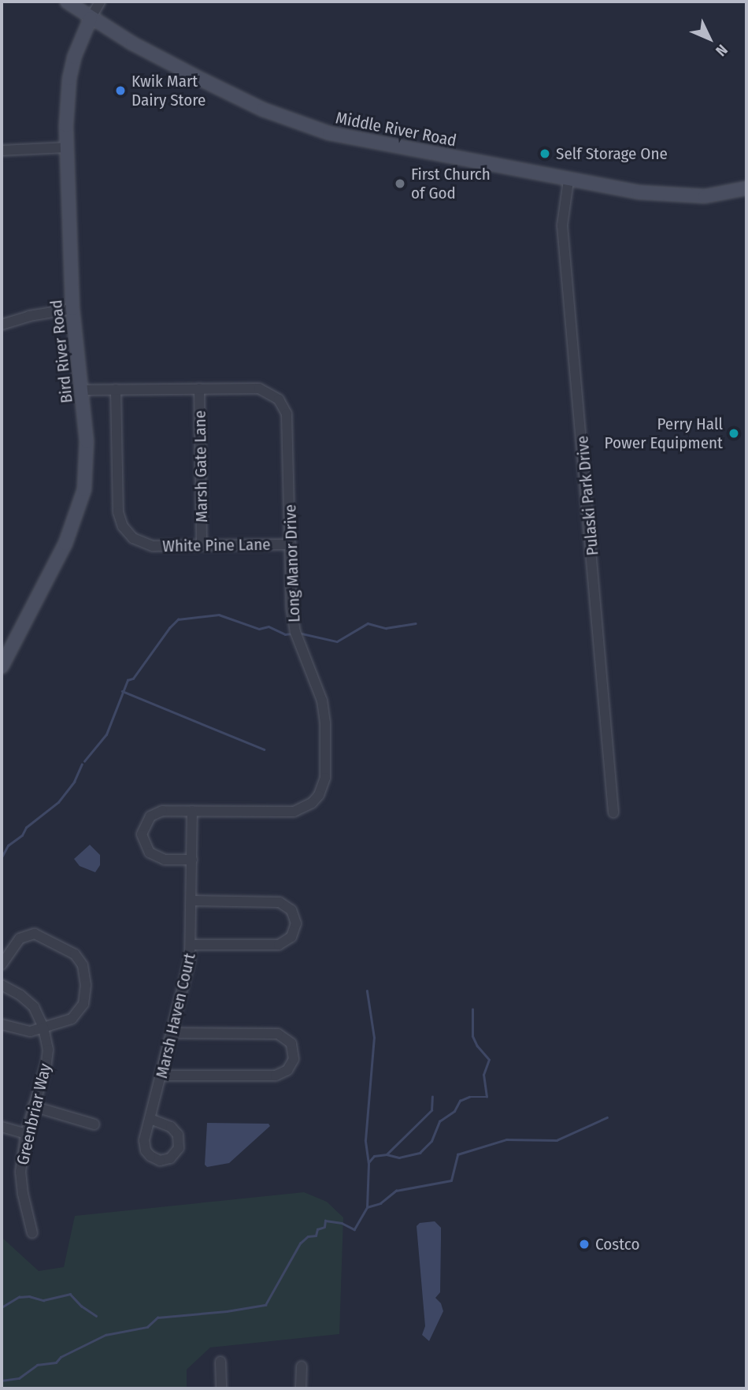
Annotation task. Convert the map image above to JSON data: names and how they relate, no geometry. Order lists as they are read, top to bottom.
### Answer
{
  "streets": {
    "street": [
      "Middle River Road",
      "Bird River Road",
      "Marsh Gate Lane",
      "Pulaski Park Drive",
      "White Pine Lane",
      "Long Manor Drive",
      "Marsh Haven Court",
      "Greenbriar Way"
    ]
  },
  "crossings": [
    ["Middle River Road", "Bird River Road"],
    ["Middle River Road", "Pulaski Park Drive"],
    ["Bird River Road", "Long Manor Drive"],
    ["Marsh Gate Lane", "White Pine Lane"],
    ["Marsh Gate Lane", "Long Manor Drive"],
    ["White Pine Lane", "Long Manor Drive"],
    ["Long Manor Drive", "Marsh Haven Court"]
  ],
  "places": [
    "Kwik Mart Dairy Store",
    "Self Storage One",
    "First Church of God",
    "Perry Hall Power Equipment",
    "Costco"
  ],
  "north": "bottom right"
}
